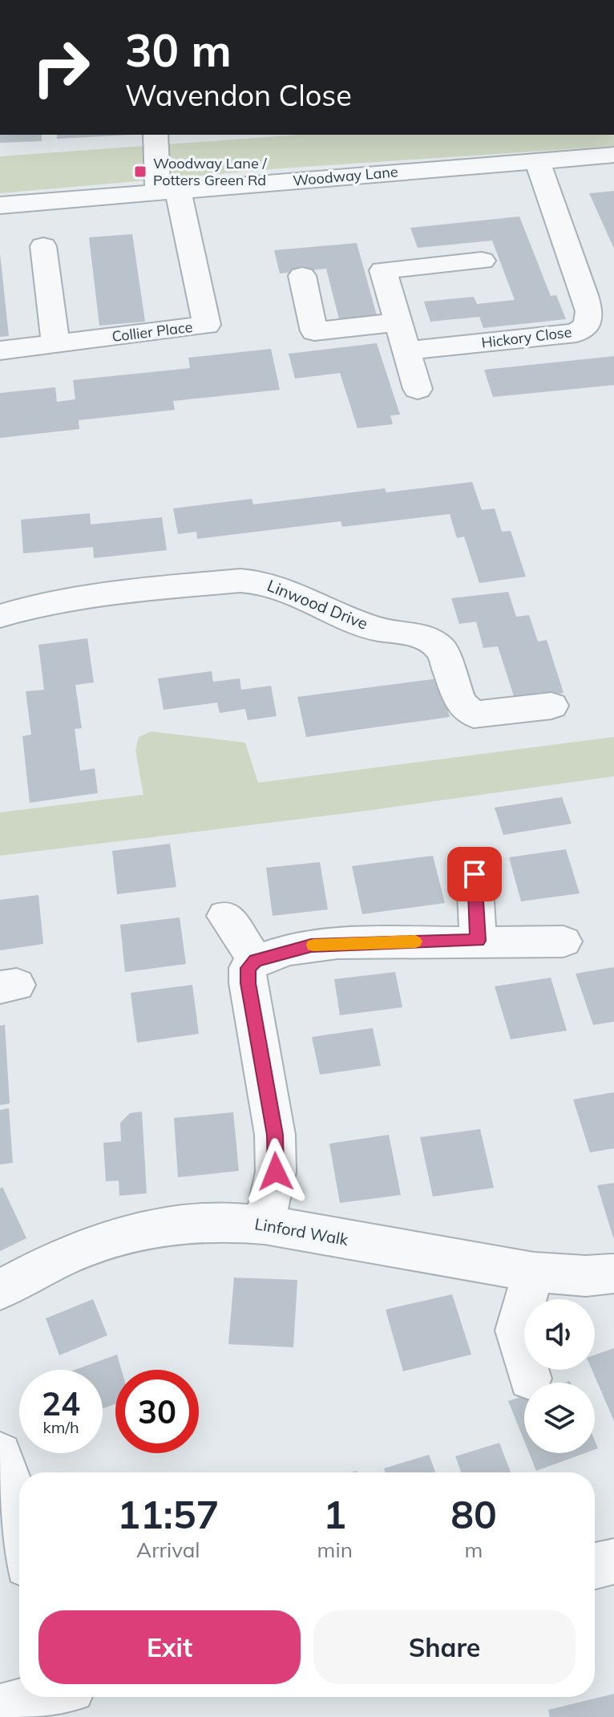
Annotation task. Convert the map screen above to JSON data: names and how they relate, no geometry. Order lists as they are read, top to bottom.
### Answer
{
  "streets": {
    "street": [
      "Woodway Lane",
      "Collier Place",
      "Hickory Close",
      "Linwood Drive",
      "Linford Walk"
    ]
  },
  "crossings": [
    ["Woodway Lane", "Collier Place"],
    ["Woodway Lane", "Hickory Close"]
  ],
  "places": {
    "transit": ["Woodway Lane / Potters Green Rd"]
  },
  "page": {
    "turn": ["30 m", "Wavendon Close"],
    "speed": "24 km/h",
    "limit": "30",
    "eta": [
      "11:57",
      "Arrival",
      "1",
      "min",
      "80",
      "m"
    ],
    "buttons": ["Exit", "Share"]
  }
}
